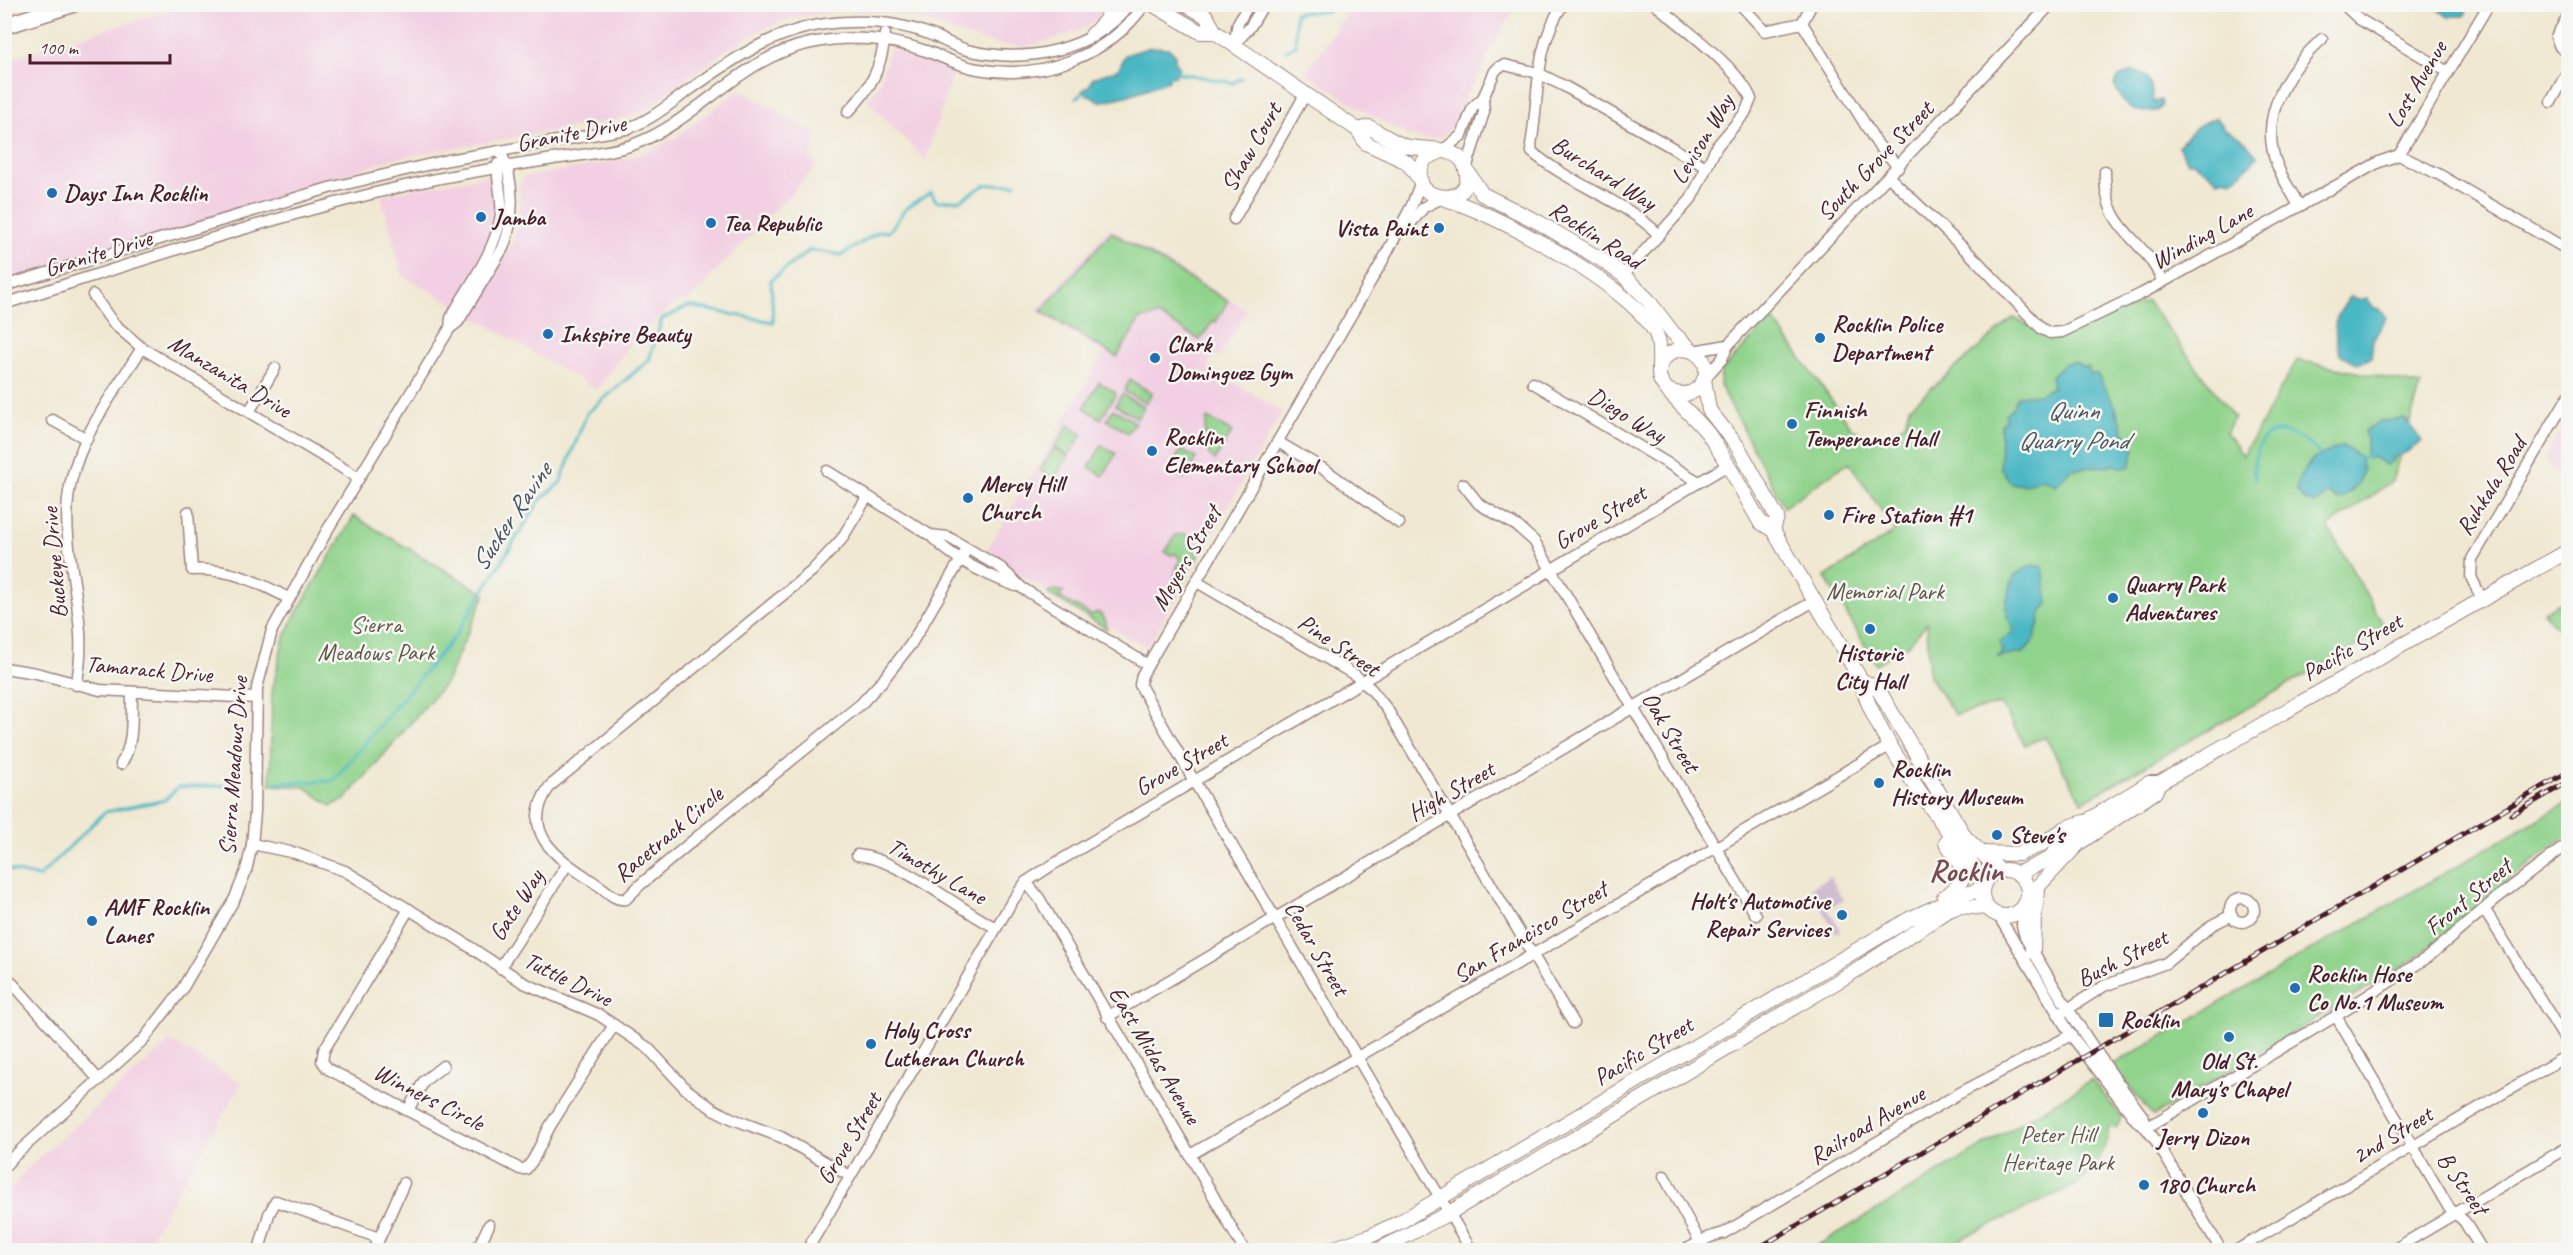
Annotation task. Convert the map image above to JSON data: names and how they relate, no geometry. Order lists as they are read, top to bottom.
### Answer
{
  "streets": {
    "main road": ["Rocklin Road", "Pacific Street"],
    "street": [
      "Lost Avenue",
      "Granite Drive",
      "Levison Way",
      "Shaw Court",
      "South Grove Street",
      "Burchard Way",
      "Winding Lane",
      "Manzanita Drive",
      "Diego Way",
      "Ruhkala Road",
      "Grove Street",
      "Meyers Street",
      "Buckeye Drive",
      "Pine Street",
      "Tamarack Drive",
      "Oak Street",
      "Sierra Meadows Drive",
      "High Street",
      "Racetrack Circle",
      "Timothy Lane",
      "Front Street",
      "Gate Way",
      "San Francisco Street",
      "Cedar Street",
      "Bush Street",
      "Tuttle Drive",
      "East Midas Avenue",
      "Winners Circle",
      "Railroad Avenue",
      "2nd Street",
      "B Street"
    ]
  },
  "crossings": [
    ["Lost Avenue", "Winding Lane"],
    ["Granite Drive", "Sierra Meadows Drive"],
    ["Levison Way", "Burchard Way"],
    ["Levison Way", "Rocklin Road"],
    ["South Grove Street", "Rocklin Road"],
    ["South Grove Street", "Winding Lane"],
    ["Rocklin Road", "Meyers Street"],
    ["Manzanita Drive", "Buckeye Drive"],
    ["Manzanita Drive", "Sierra Meadows Drive"],
    ["Diego Way", "Grove Street"],
    ["Ruhkala Road", "Pacific Street"],
    ["Grove Street", "Pine Street"],
    ["Grove Street", "Oak Street"],
    ["Grove Street", "Timothy Lane"],
    ["Grove Street", "Cedar Street"],
    ["Grove Street", "Tuttle Drive"],
    ["Grove Street", "East Midas Avenue"],
    ["Meyers Street", "Pine Street"],
    ["Meyers Street", "Cedar Street"],
    ["Buckeye Drive", "Tamarack Drive"],
    ["Pine Street", "High Street"],
    ["Pine Street", "San Francisco Street"],
    ["Pacific Street", "Cedar Street"],
    ["Tamarack Drive", "Sierra Meadows Drive"],
    ["Oak Street", "High Street"],
    ["Oak Street", "San Francisco Street"],
    ["Sierra Meadows Drive", "Tuttle Drive"],
    ["High Street", "Cedar Street"],
    ["High Street", "East Midas Avenue"],
    ["Racetrack Circle", "Gate Way"],
    ["Front Street", "B Street"],
    ["Gate Way", "Tuttle Drive"],
    ["San Francisco Street", "Cedar Street"],
    ["San Francisco Street", "East Midas Avenue"],
    ["Tuttle Drive", "Winners Circle"],
    ["2nd Street", "B Street"]
  ],
  "districts": ["Rocklin"],
  "water": ["Quinn Quarry Pond", "Sucker Ravine"],
  "parks": ["Memorial Park", "Sierra Meadows Park", "Peter Hill Heritage Park"],
  "places": {
    "other": [
      "Days Inn Rocklin",
      "Jamba",
      "Tea Republic",
      "Vista Paint",
      "Inkspire Beauty",
      "Rocklin Police Department",
      "Clark Dominguez Gym",
      "Finnish Temperance Hall",
      "Rocklin Elementary School",
      "Mercy Hill Church",
      "Fire Station #1",
      "Quarry Park Adventures",
      "Historic City Hall",
      "Rocklin History Museum",
      "Steve's",
      "Holt's Automotive Repair Services",
      "AMF Rocklin Lanes",
      "Rocklin Hose Co No.1 Museum",
      "Old St. Mary's Chapel",
      "Holy Cross Lutheran Church",
      "Jerry Dizon",
      "180 Church"
    ],
    "transit": ["Rocklin"]
  },
  "scale_bar": "100 m"
}
